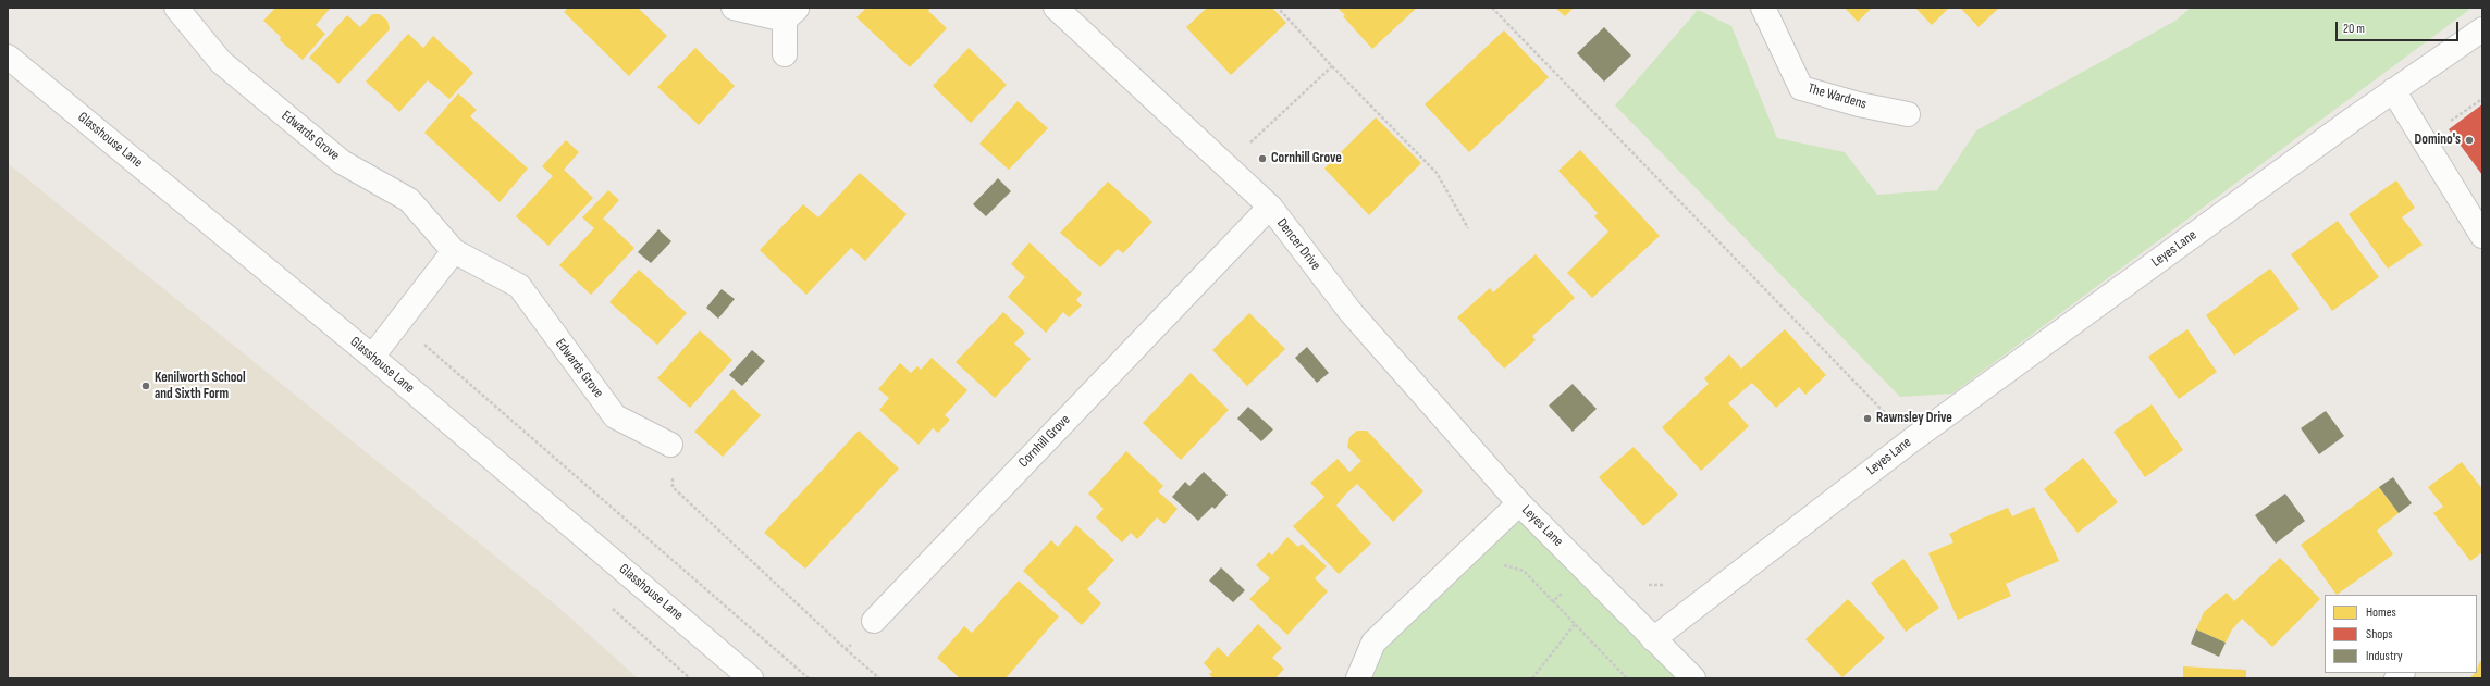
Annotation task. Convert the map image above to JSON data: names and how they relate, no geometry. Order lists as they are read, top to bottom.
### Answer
{
  "streets": {
    "street": [
      "The Wardens",
      "Edwards Grove",
      "Glasshouse Lane",
      "Dencer Drive",
      "Leyes Lane",
      "Cornhill Grove"
    ]
  },
  "crossings": [
    ["Dencer Drive", "Leyes Lane"],
    ["Dencer Drive", "Cornhill Grove"]
  ],
  "places": [
    "Domino's",
    "Cornhill Grove",
    "Kenilworth School and Sixth Form",
    "Rawnsley Drive"
  ],
  "legend": ["Homes", "Shops", "Industry"],
  "scale_bar": "20 m"
}
